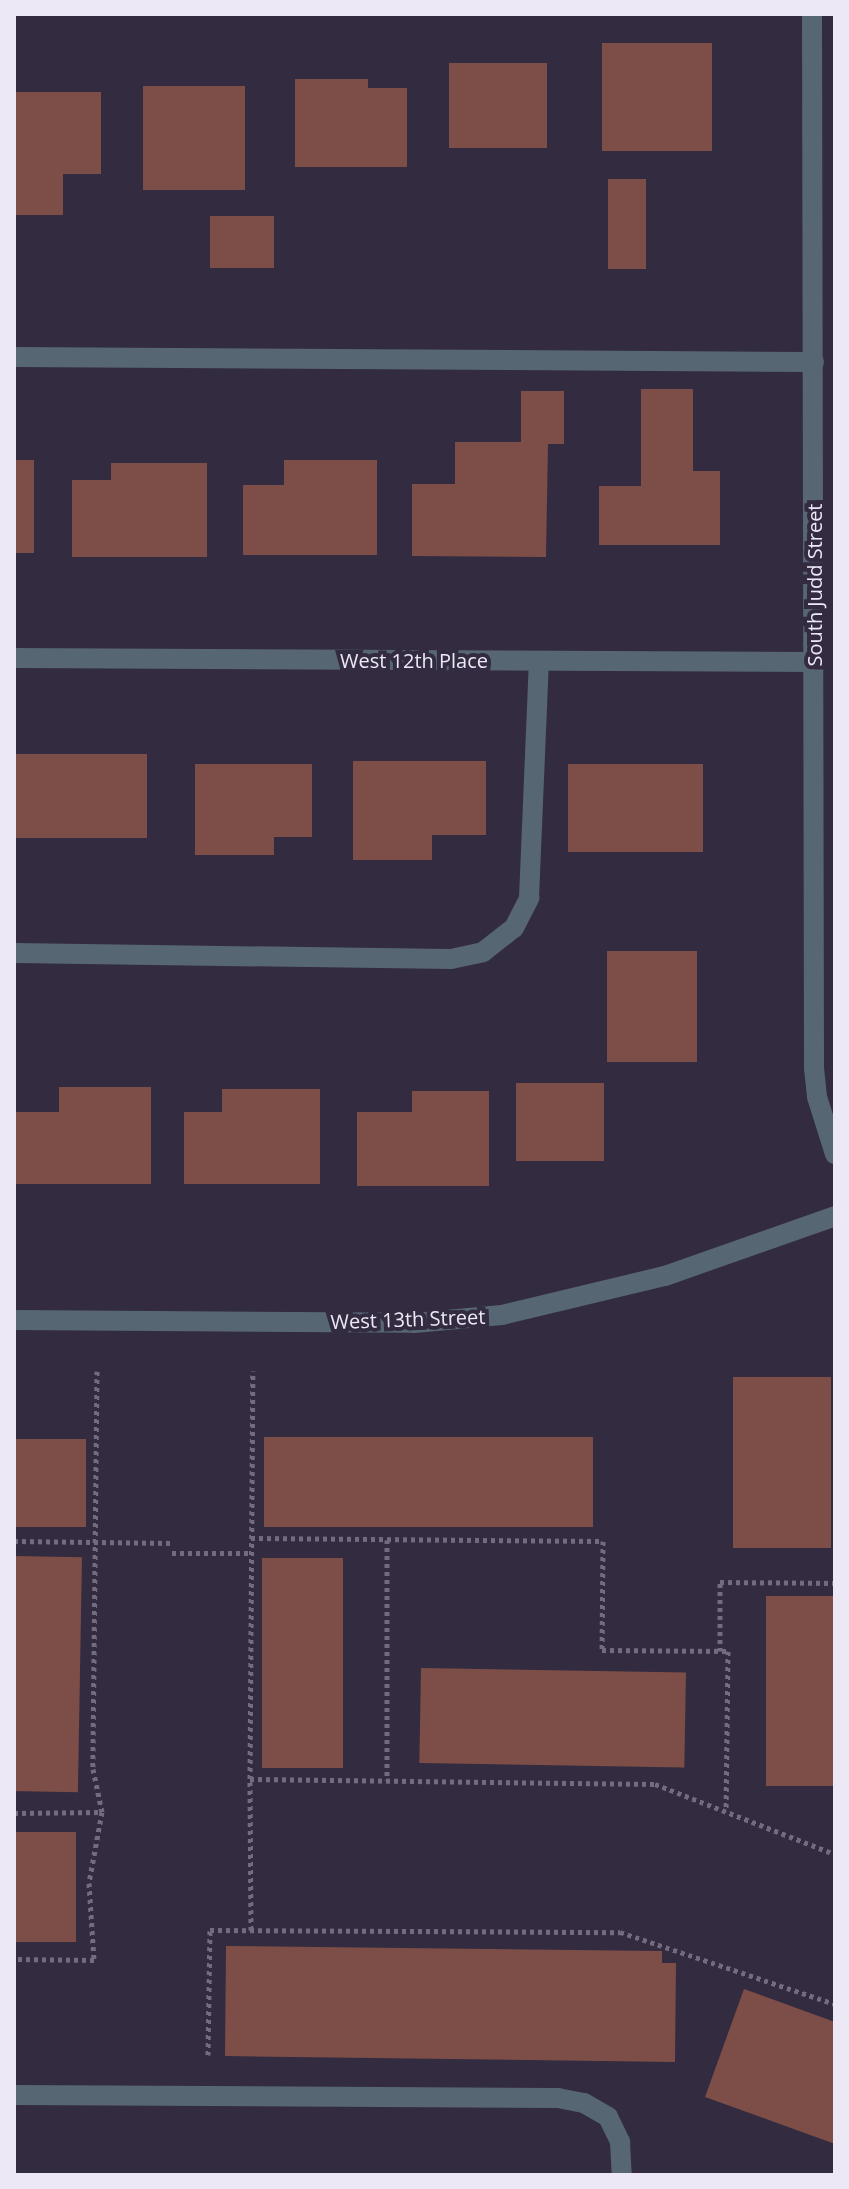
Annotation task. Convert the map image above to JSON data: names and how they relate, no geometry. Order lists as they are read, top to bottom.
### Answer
{
  "streets": {
    "street": ["South Judd Street", "West 12th Place", "West 13th Street"]
  },
  "crossings": [
    ["South Judd Street", "West 12th Place"]
  ]
}
